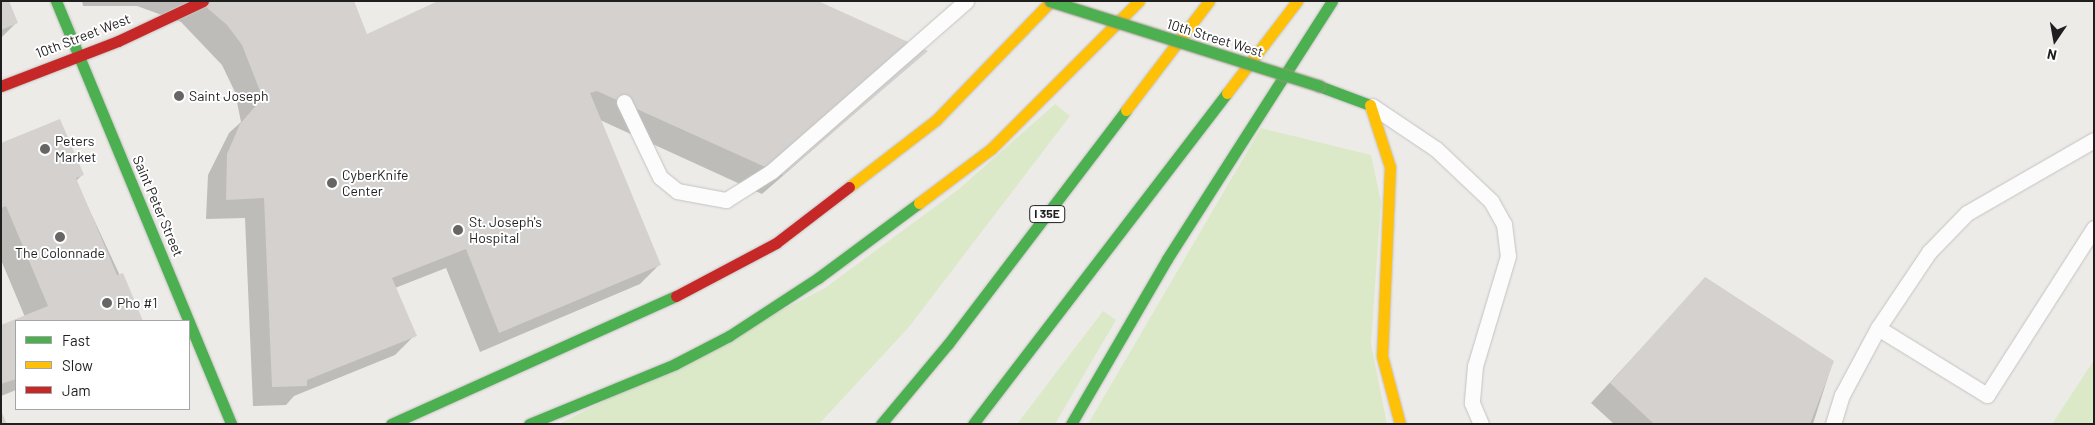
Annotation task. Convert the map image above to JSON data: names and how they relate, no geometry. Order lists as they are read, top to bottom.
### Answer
{
  "streets": {
    "main road": ["10th Street West", "Saint Peter Street", "I 35E"]
  },
  "crossings": [
    ["10th Street West", "Saint Peter Street"]
  ],
  "places": [
    "Saint Joseph",
    "Peters Market",
    "CyberKnife Center",
    "St. Joseph's Hospital",
    "The Colonnade",
    "Pho #1"
  ],
  "legend": ["Fast", "Slow", "Jam"],
  "north": "bottom"
}
